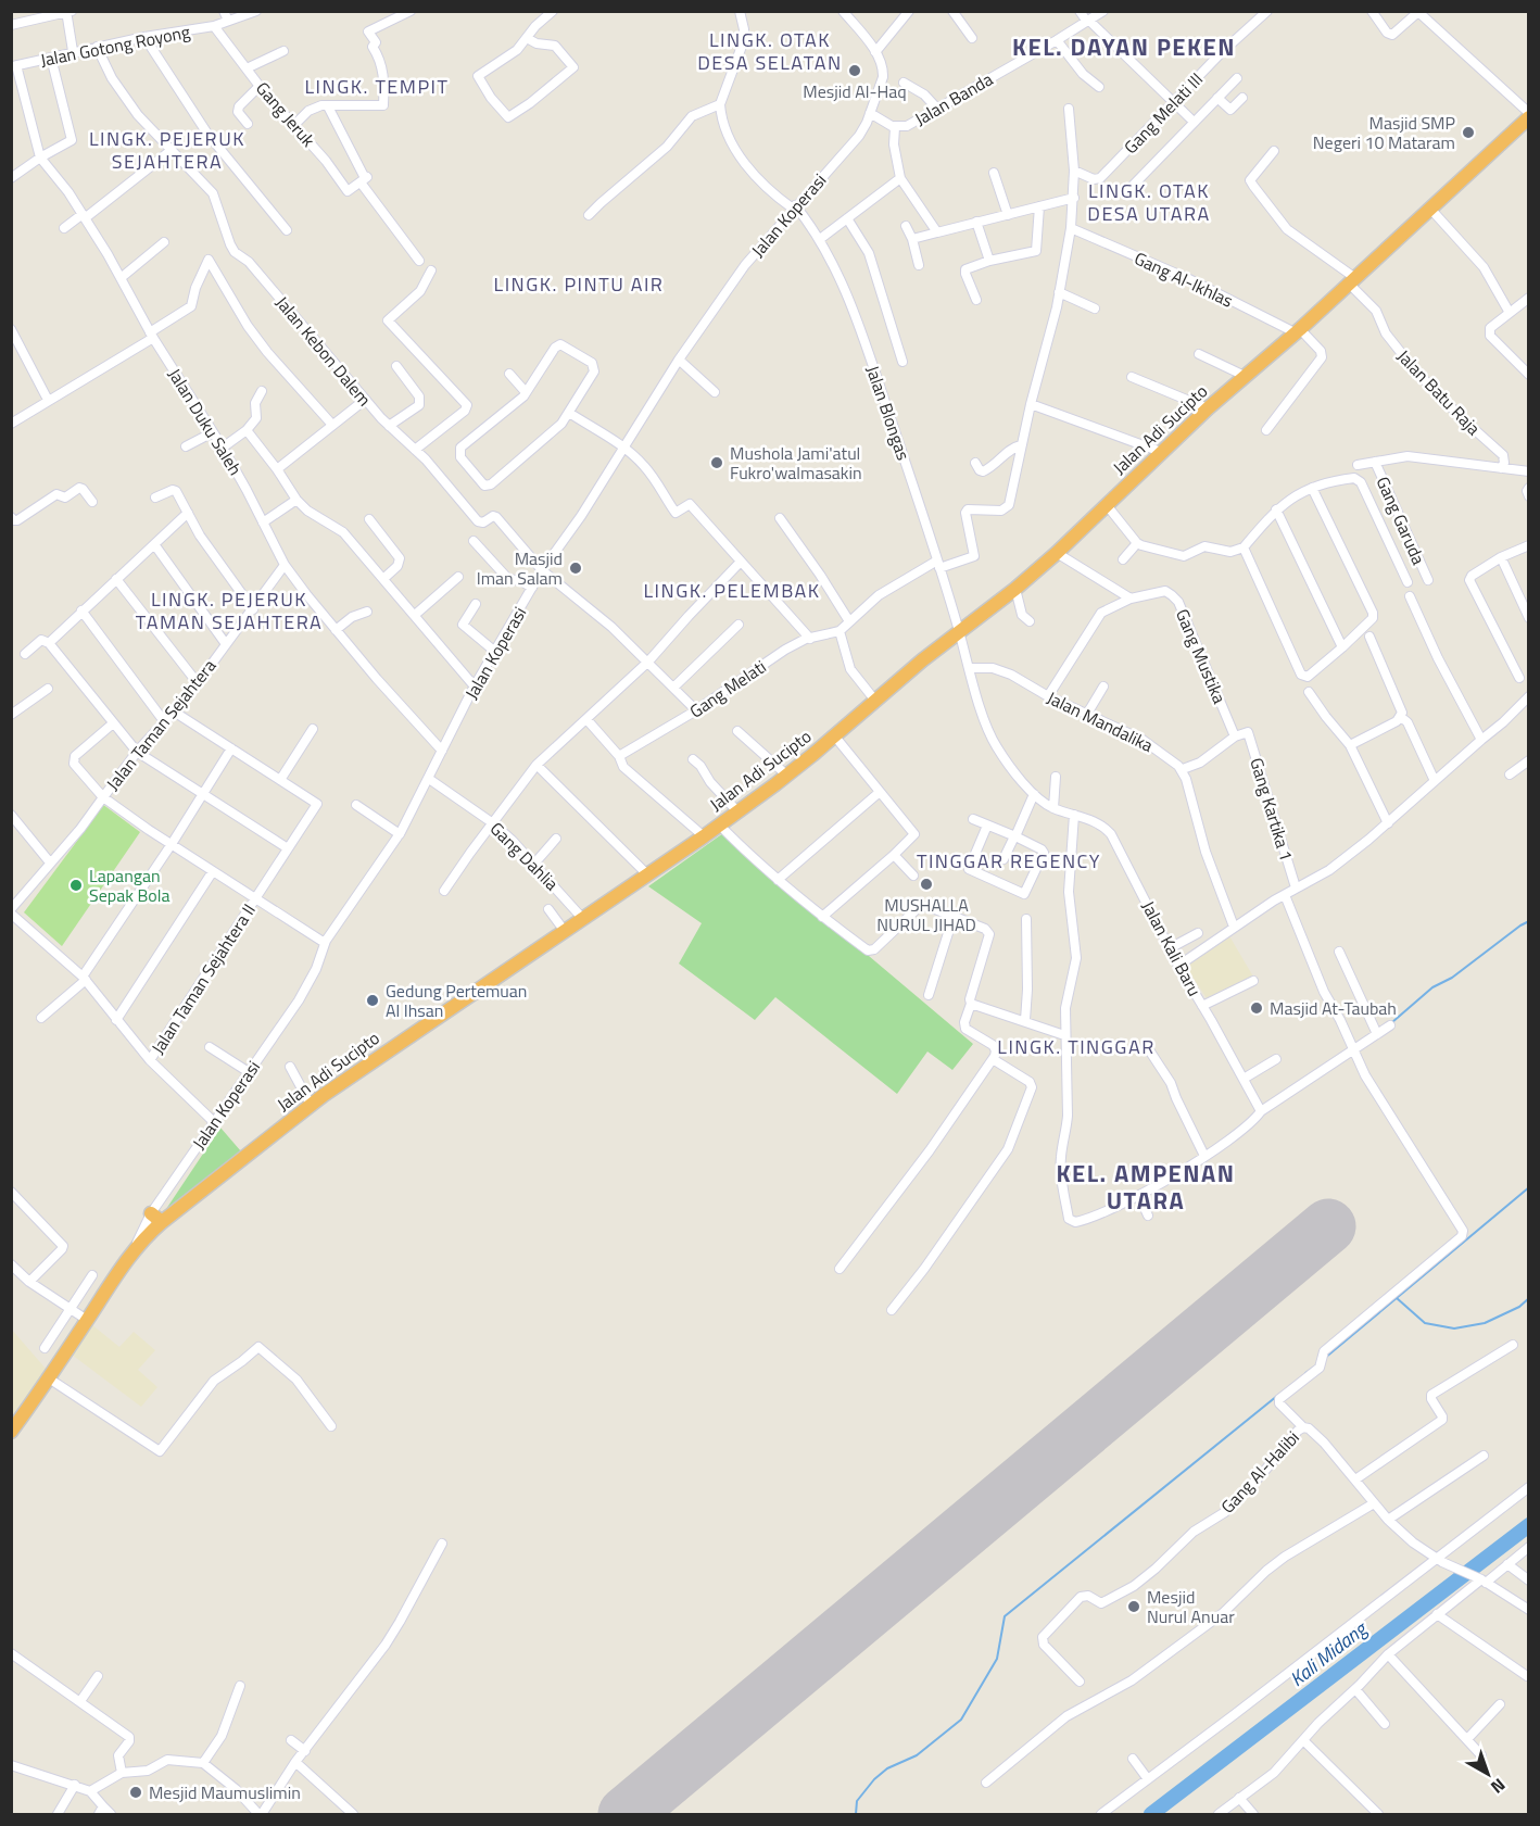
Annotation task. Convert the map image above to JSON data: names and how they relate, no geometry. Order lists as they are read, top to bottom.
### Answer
{
  "streets": {
    "highway": ["Jalan Adi Sucipto"],
    "street": [
      "Jalan Gotong Royong",
      "Jalan Banda",
      "Gang Melati III",
      "Gang Jeruk",
      "Jalan Koperasi",
      "Gang Al-Ikhlas",
      "Jalan Kebon Dalem",
      "Jalan Batu Raja",
      "Jalan Blongas",
      "Jalan Duku Saleh",
      "Gang Garuda",
      "Gang Mustika",
      "Gang Melati",
      "Jalan Mandalika",
      "Jalan Taman Sejahtera",
      "Gang Kartika 1",
      "Gang Dahlia",
      "Jalan Kali Baru",
      "Jalan Taman Sejahtera II",
      "Gang Al-Halibi"
    ]
  },
  "crossings": [
    ["Jalan Gotong Royong", "Gang Jeruk"],
    ["Jalan Gotong Royong", "Jalan Duku Saleh"],
    ["Jalan Banda", "Jalan Koperasi"],
    ["Jalan Koperasi", "Jalan Kebon Dalem"],
    ["Jalan Koperasi", "Jalan Blongas"],
    ["Jalan Koperasi", "Jalan Duku Saleh"],
    ["Jalan Koperasi", "Jalan Adi Sucipto"],
    ["Jalan Koperasi", "Jalan Taman Sejahtera"],
    ["Jalan Koperasi", "Gang Dahlia"],
    ["Gang Al-Ikhlas", "Jalan Adi Sucipto"],
    ["Jalan Batu Raja", "Jalan Adi Sucipto"],
    ["Jalan Blongas", "Jalan Adi Sucipto"],
    ["Jalan Blongas", "Jalan Kali Baru"],
    ["Jalan Duku Saleh", "Jalan Taman Sejahtera"],
    ["Jalan Adi Sucipto", "Gang Dahlia"],
    ["Jalan Adi Sucipto", "Jalan Kali Baru"],
    ["Gang Mustika", "Jalan Mandalika"],
    ["Gang Mustika", "Gang Kartika 1"],
    ["Jalan Mandalika", "Jalan Kali Baru"],
    ["Jalan Taman Sejahtera", "Jalan Taman Sejahtera II"]
  ],
  "districts": [
    "LINGK. OTAK DESA SELATAN",
    "KEL. DAYAN PEKEN",
    "LINGK. TEMPIT",
    "LINGK. PEJERUK SEJAHTERA",
    "LINGK. OTAK DESA UTARA",
    "LINGK. PINTU AIR",
    "LINGK. PELEMBAK",
    "LINGK. PEJERUK TAMAN SEJAHTERA",
    "TINGGAR REGENCY",
    "LINGK. TINGGAR",
    "KEL. AMPENAN UTARA"
  ],
  "water": ["Kali Midang"],
  "places": [
    "Mesjid Al-Haq",
    "Masjid SMP Negeri 10 Mataram",
    "Mushola Jami'atul Fukro'walmasakin",
    "Masjid Iman Salam",
    "MUSHALLA NURUL JIHAD",
    "Lapangan Sepak Bola",
    "Gedung Pertemuan Al Ihsan",
    "Masjid At-Taubah",
    "Mesjid Nurul Anuar",
    "Mesjid Maumuslimin"
  ],
  "north": "bottom right"
}
